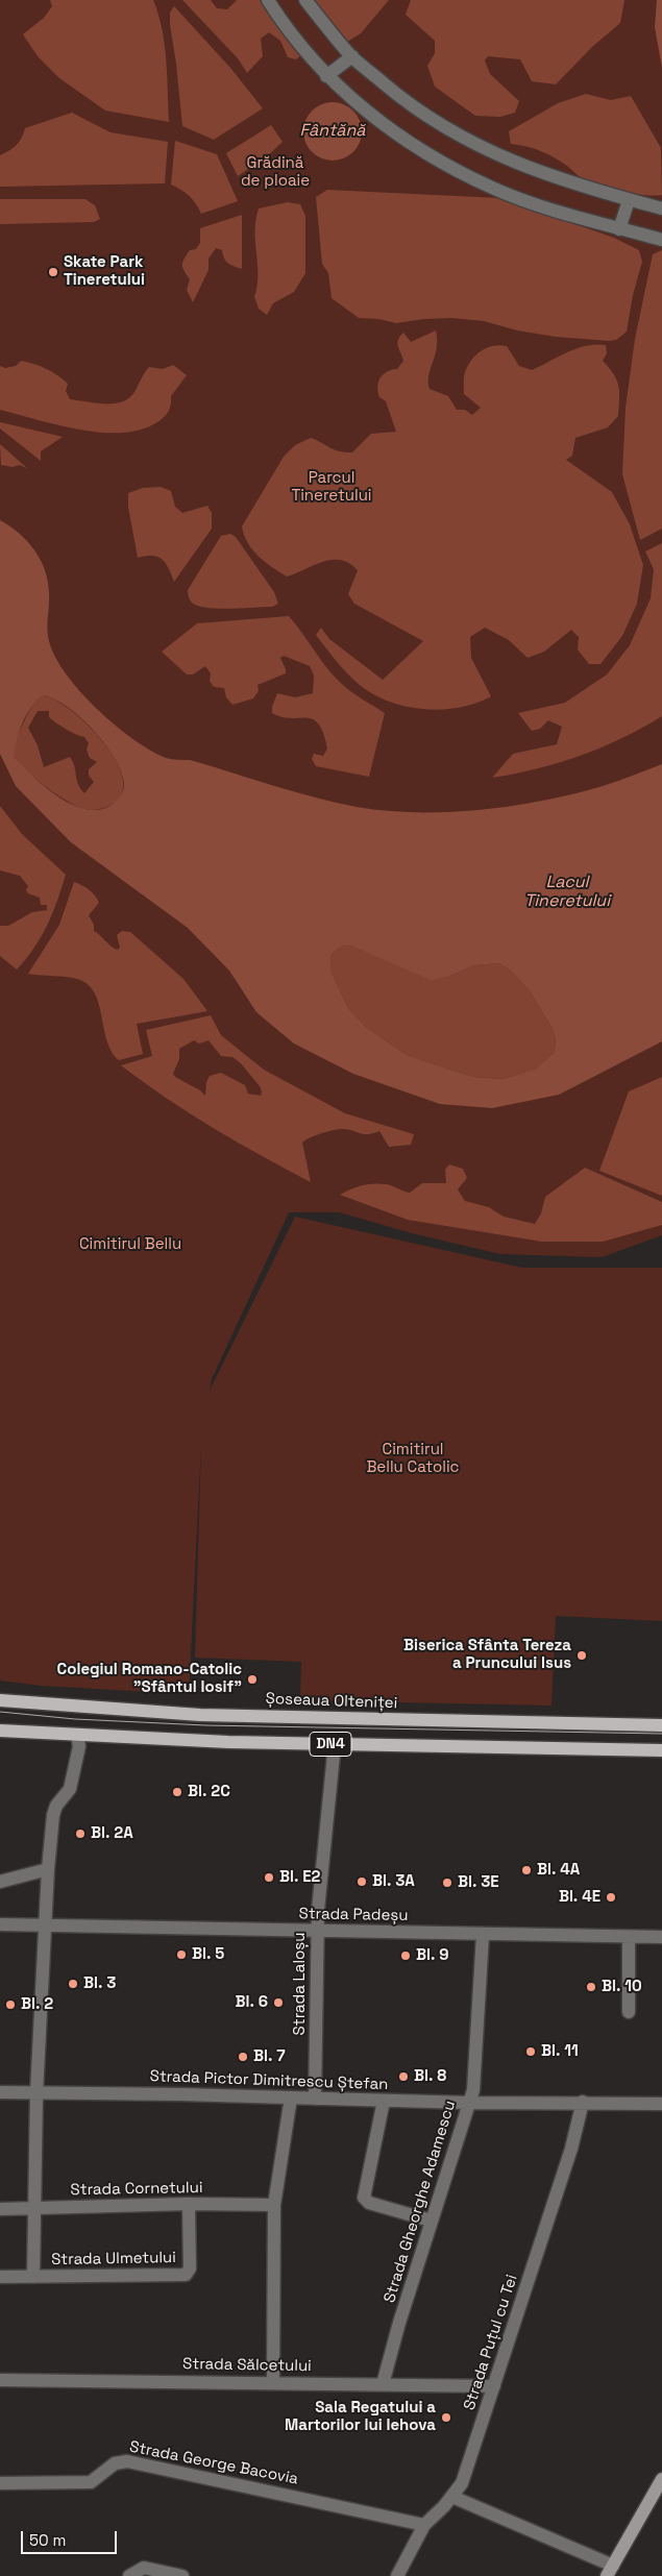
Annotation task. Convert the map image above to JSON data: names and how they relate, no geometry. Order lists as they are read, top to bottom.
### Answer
{
  "streets": {
    "main road": ["Șoseaua Olteniței", "DN4"],
    "street": [
      "Strada Padeșu",
      "Strada Laloșu",
      "Strada Pictor Dimitrescu Ștefan",
      "Strada Cornetului",
      "Strada Gheorghe Adamescu",
      "Strada Ulmetului",
      "Strada Puțul cu Tei",
      "Strada Sălcetului",
      "Strada George Bacovia"
    ]
  },
  "crossings": [
    ["DN4", "Strada Laloșu"],
    ["Strada Padeșu", "Strada Laloșu"],
    ["Strada Padeșu", "Strada Gheorghe Adamescu"],
    ["Strada Laloșu", "Strada Pictor Dimitrescu Ștefan"],
    ["Strada Pictor Dimitrescu Ștefan", "Strada Gheorghe Adamescu"],
    ["Strada Pictor Dimitrescu Ștefan", "Strada Puțul cu Tei"],
    ["Strada Cornetului", "Strada Ulmetului"],
    ["Strada Gheorghe Adamescu", "Strada Sălcetului"],
    ["Strada Puțul cu Tei", "Strada Sălcetului"],
    ["Strada Puțul cu Tei", "Strada George Bacovia"]
  ],
  "water": ["Fântănă", "Lacul Tineretului"],
  "parks": [
    "Grădină de ploaie",
    "Parcul Tineretului",
    "Cimitirul Bellu",
    "Cimitirul Bellu Catolic"
  ],
  "places": [
    "Skate Park Tineretului",
    "Biserica Sfânta Tereza a Pruncului Isus",
    "Colegiul Romano-Catolic \"Sfântul Iosif\"",
    "Bl. 2C",
    "Bl. 2A",
    "Bl. 4A",
    "Bl. E2",
    "Bl. 3A",
    "Bl. 3E",
    "Bl. 4E",
    "Bl. 5",
    "Bl. 9",
    "Bl. 3",
    "Bl. 10",
    "Bl. 6",
    "Bl. 2",
    "Bl. 11",
    "Bl. 7",
    "Bl. 8",
    "Sala Regatului a Martorilor lui Iehova"
  ],
  "scale_bar": "50 m"
}
